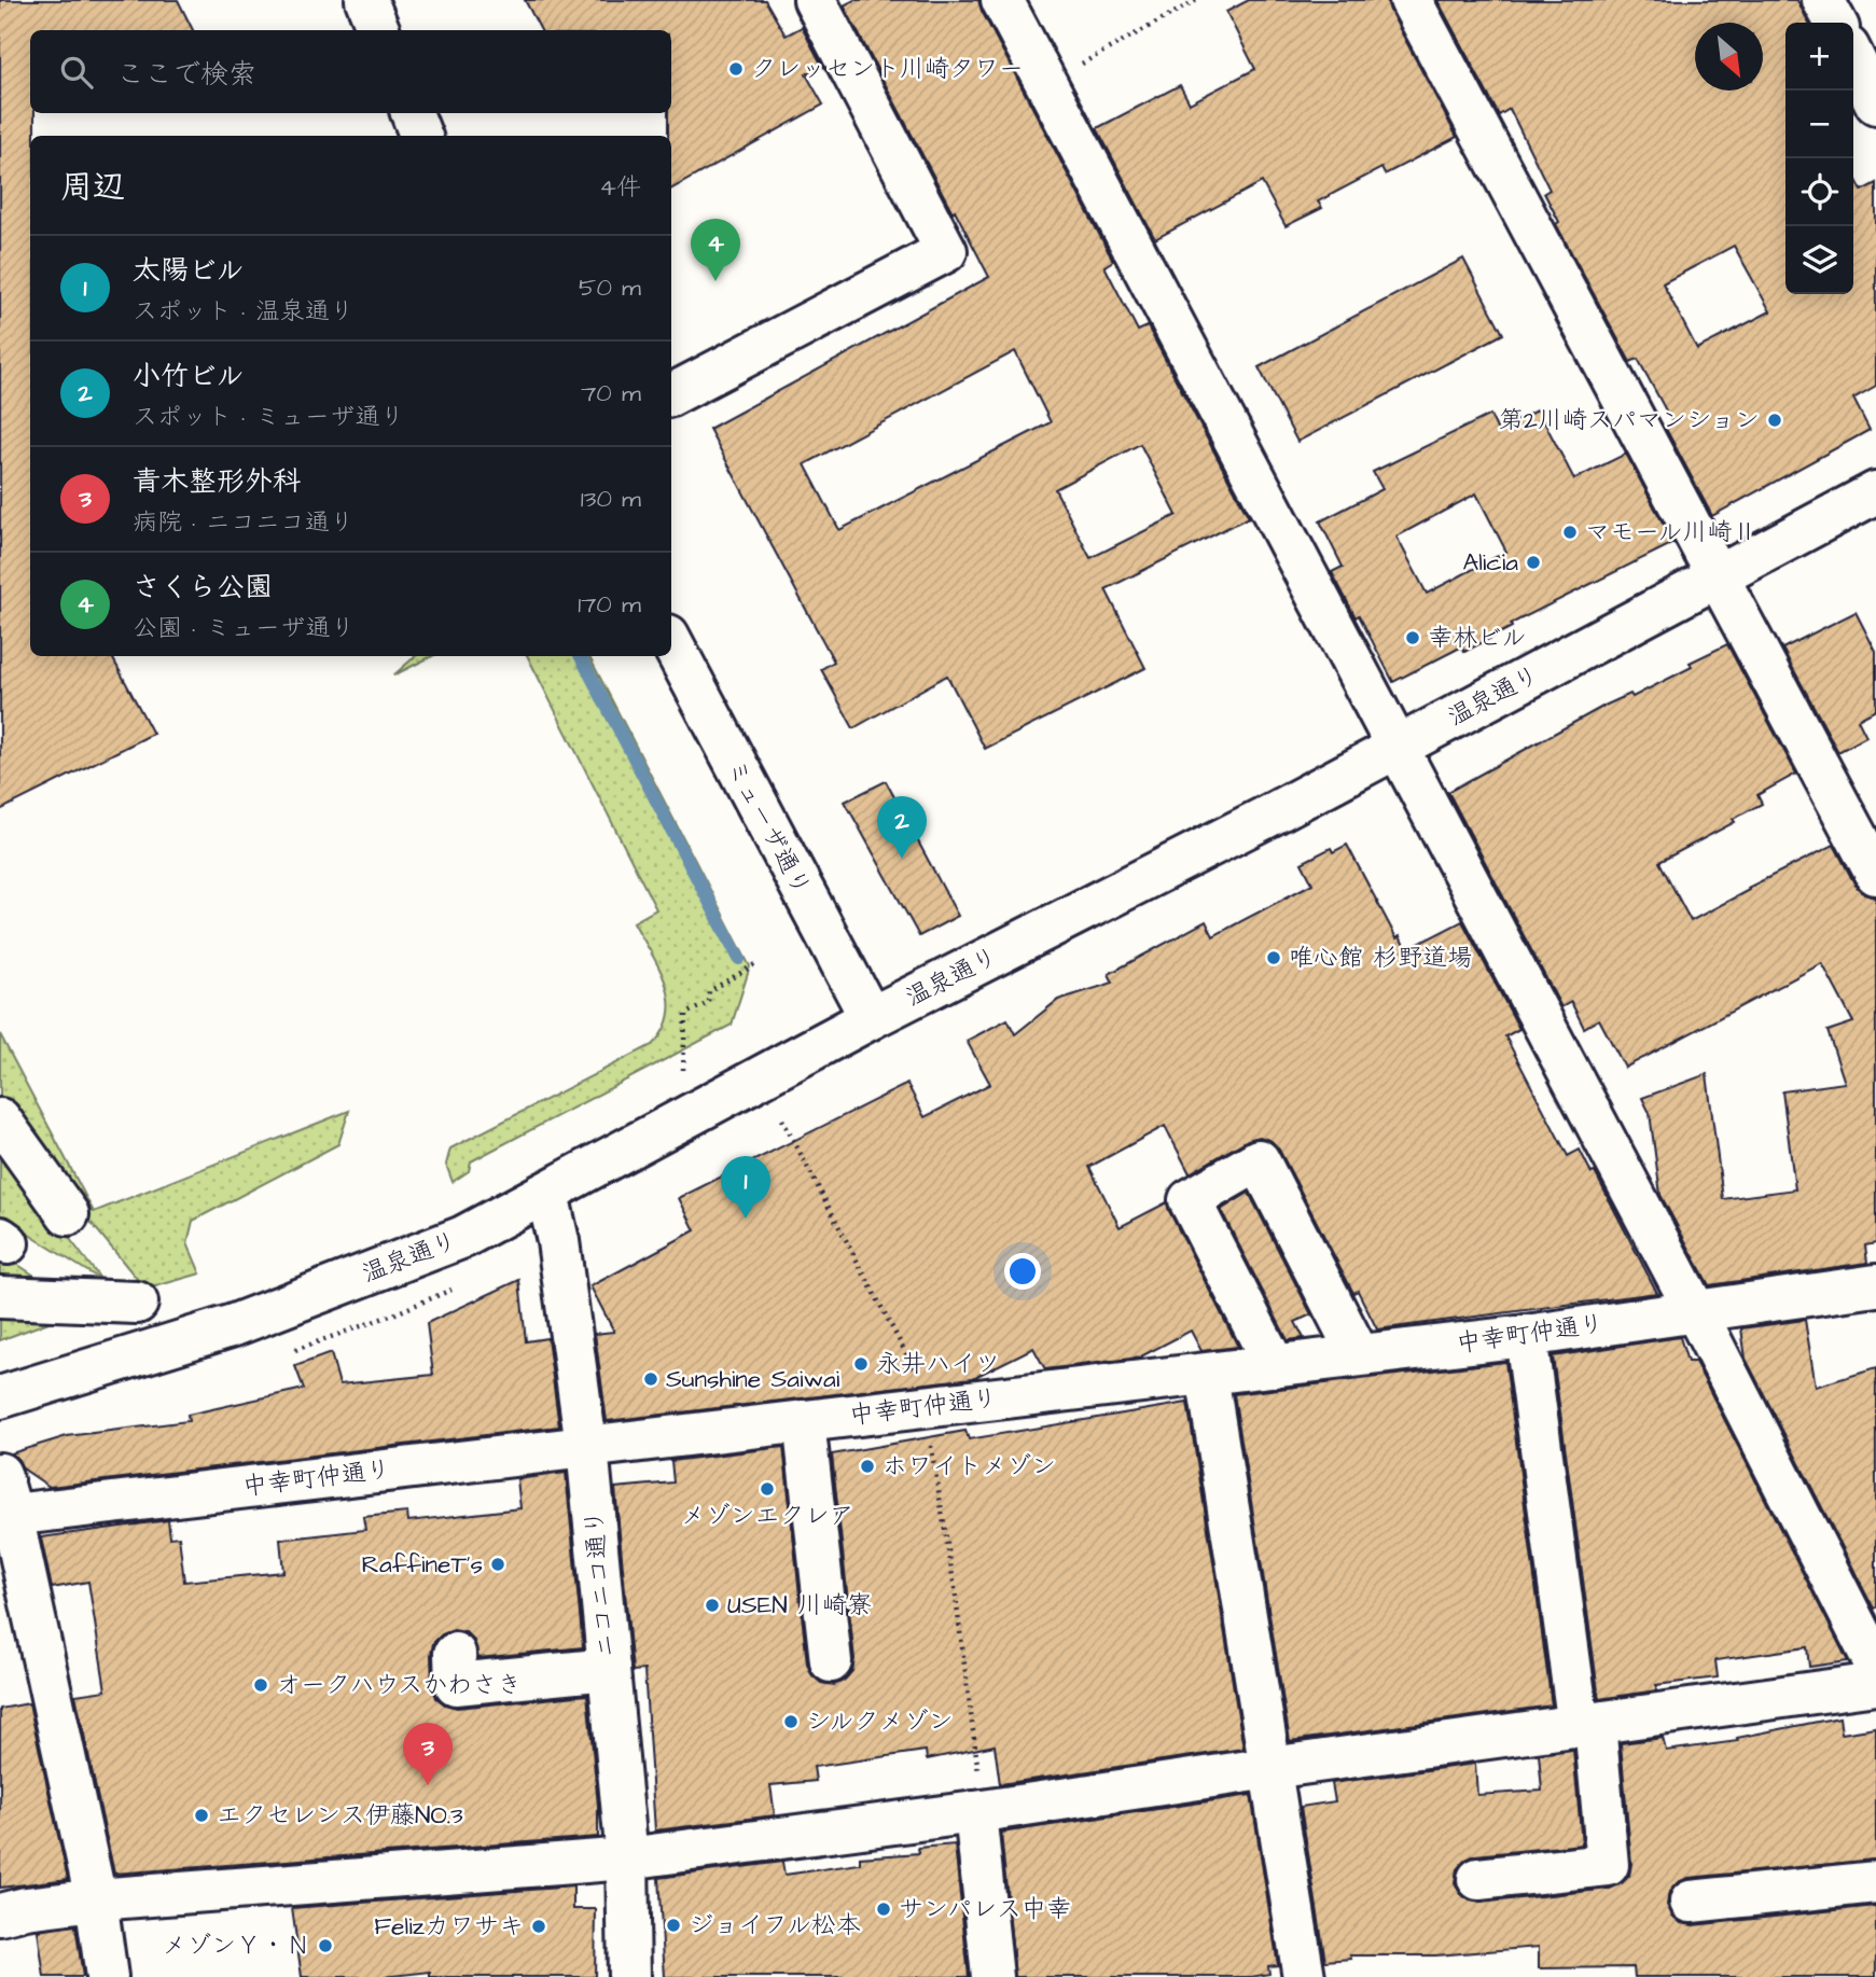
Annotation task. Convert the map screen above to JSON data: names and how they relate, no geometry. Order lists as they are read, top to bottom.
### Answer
{
  "streets": {
    "street": [
      "温泉通り",
      "ミューザ通り",
      "中幸町仲通り",
      "ニコニコ通り"
    ]
  },
  "crossings": [
    ["温泉通り", "ミューザ通り"],
    ["温泉通り", "ニコニコ通り"],
    ["中幸町仲通り", "ニコニコ通り"]
  ],
  "places": [
    "クレッセント川崎タワー",
    "第2川崎スパマンション",
    "マモール川崎Ⅱ",
    "Alicia",
    "幸林ビル",
    "唯心館 杉野道場",
    "永井ハイツ",
    "Sunshine Saiwai",
    "ホワイトメゾン",
    "メゾンエクレア",
    "RaffineT's",
    "USEN 川崎寮",
    "オークハウスかわさき",
    "シルクメゾン",
    "エクセレンス伊藤NO.3",
    "サンパレス中幸",
    "ジョイフル松本",
    "Felizカワサキ",
    "メゾンＹ・Ｎ"
  ],
  "north": "bottom right",
  "page": {
    "map_buttons": ["+", "−"],
    "search": "ここで検索",
    "heading": ["周辺", "4件"],
    "pins": [
      "4",
      "2",
      "1",
      "3"
    ],
    "list": [
      {
        "mark": "1",
        "name": "太陽ビル",
        "note": "スポット · 温泉通り",
        "value": "50 m"
      },
      {
        "mark": "2",
        "name": "小竹ビル",
        "note": "スポット · ミューザ通り",
        "value": "70 m"
      },
      {
        "mark": "3",
        "name": "青木整形外科",
        "note": "病院 · ニコニコ通り",
        "value": "130 m"
      },
      {
        "mark": "4",
        "name": "さくら公園",
        "note": "公園 · ミューザ通り",
        "value": "170 m"
      }
    ]
  }
}
